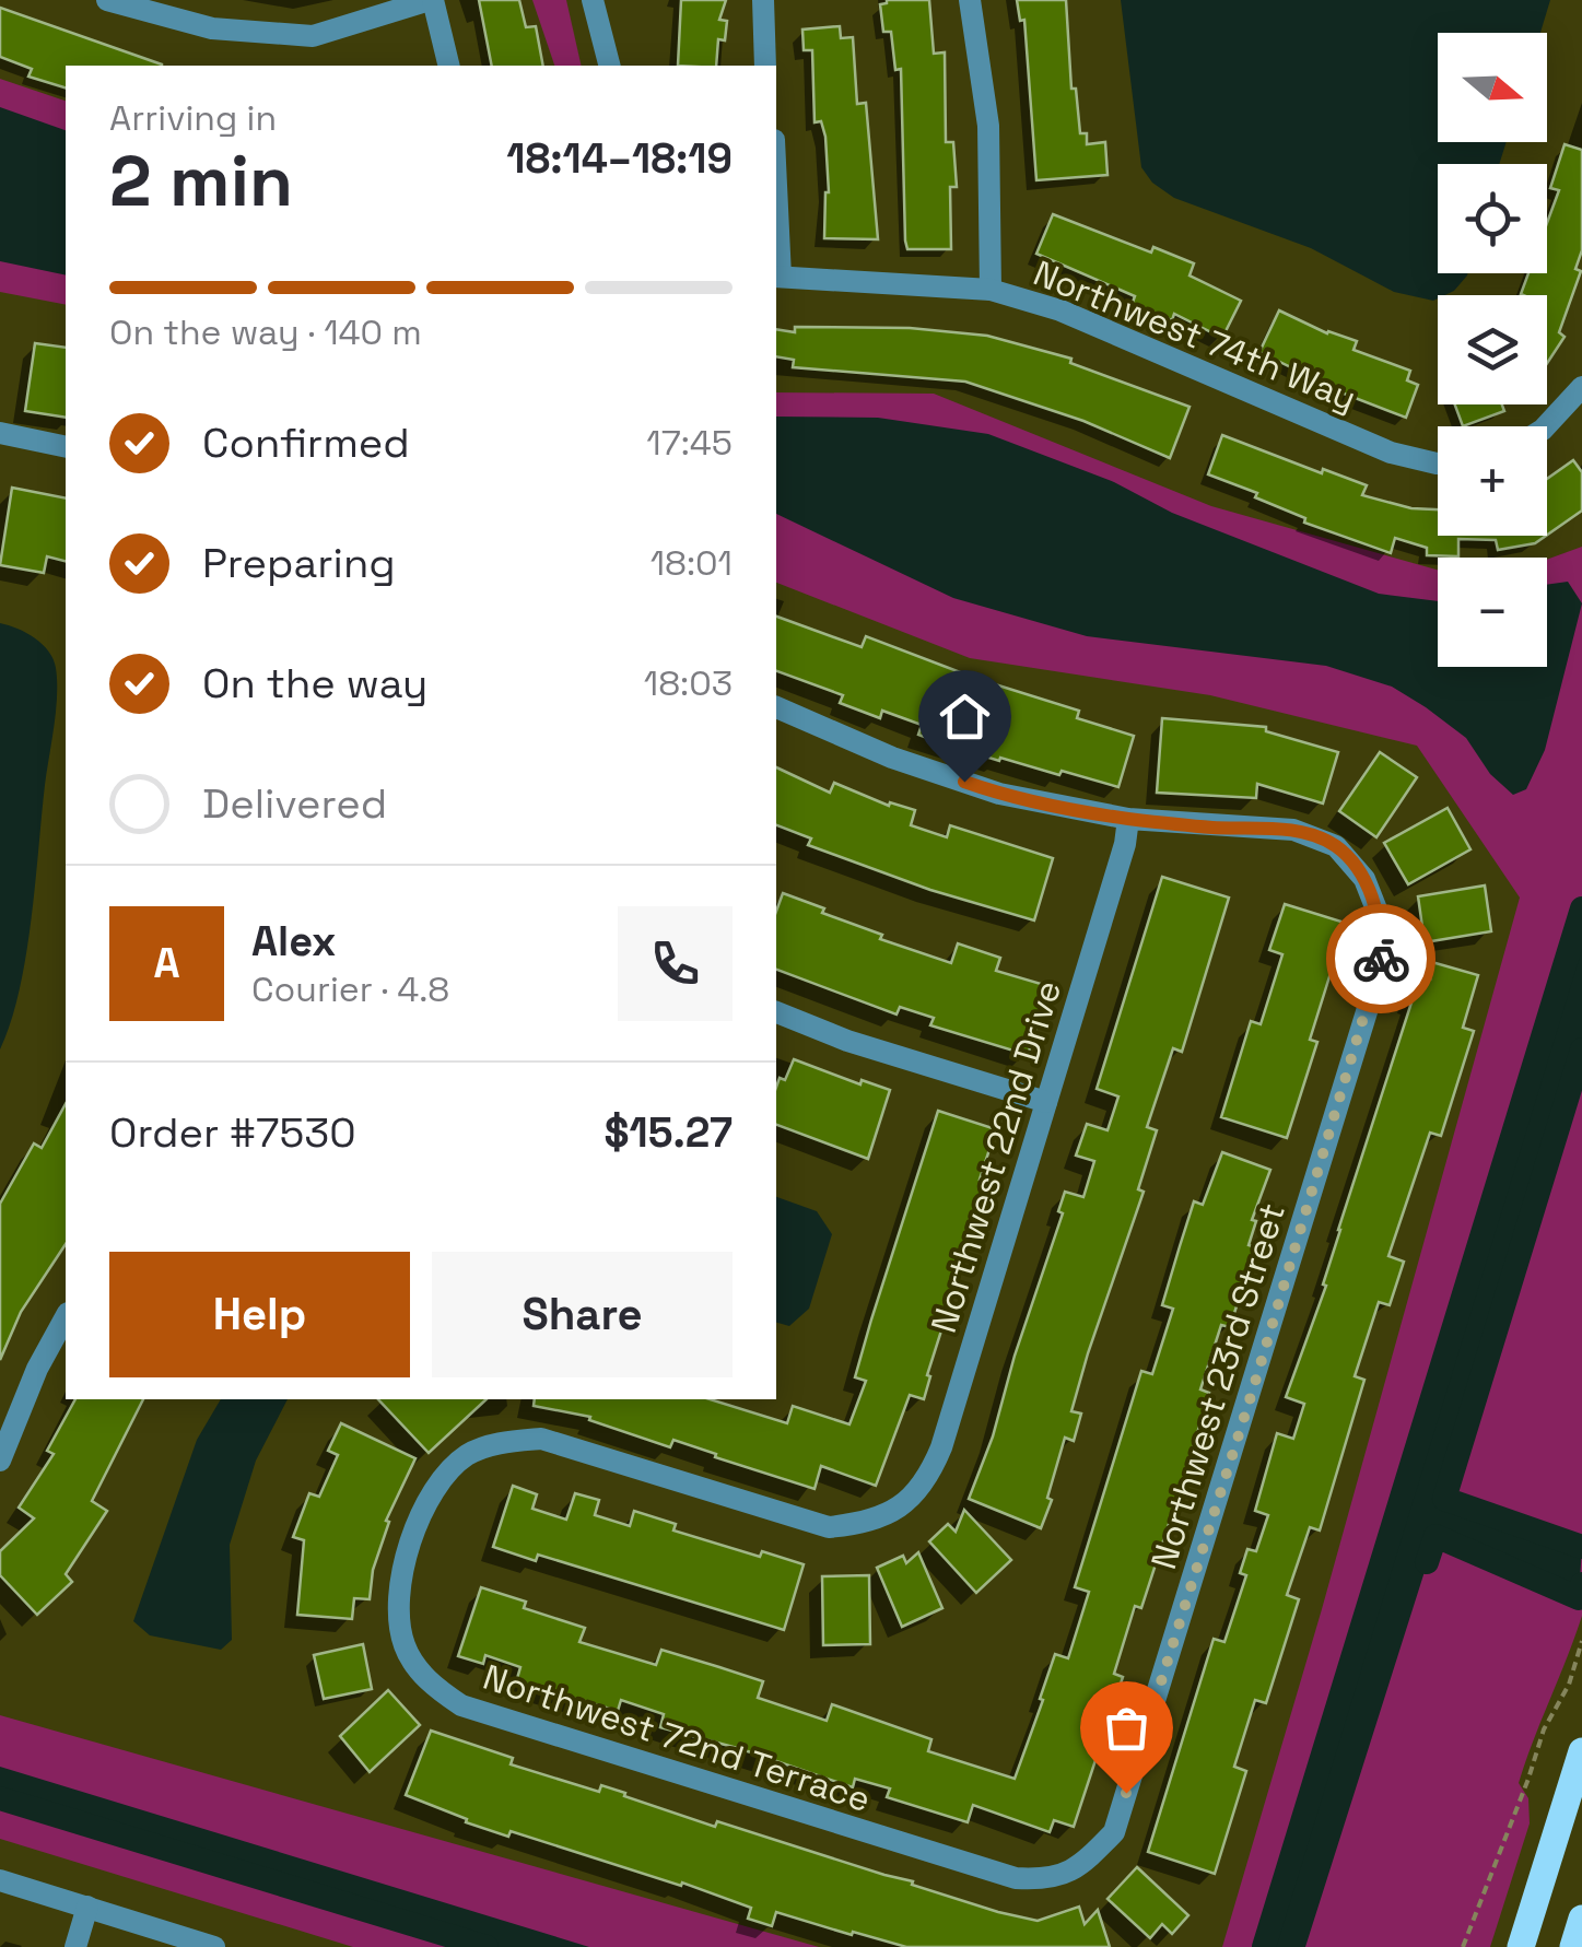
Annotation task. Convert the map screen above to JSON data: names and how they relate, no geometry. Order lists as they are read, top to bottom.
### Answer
{
  "streets": {
    "street": [
      "Northwest 74th Way",
      "Northwest 22nd Drive",
      "Northwest 23rd Street",
      "Northwest 72nd Terrace"
    ]
  },
  "crossings": [
    ["Northwest 22nd Drive", "Northwest 23rd Street"],
    ["Northwest 22nd Drive", "Northwest 72nd Terrace"],
    ["Northwest 23rd Street", "Northwest 72nd Terrace"]
  ],
  "north": "right",
  "page": {
    "map_buttons": ["+", "−"],
    "heading": ["2 min", "Arriving in", "18:14–18:19"],
    "panel": [
      "Alex",
      "Courier · 4.8",
      "Order #7530",
      "$15.27"
    ],
    "bar": "On the way · 140 m",
    "list": [
      ["Confirmed", "17:45"],
      ["Preparing", "18:01"],
      ["On the way", "18:03"],
      "Delivered"
    ],
    "round": "A",
    "buttons": ["Help", "Share"]
  }
}
